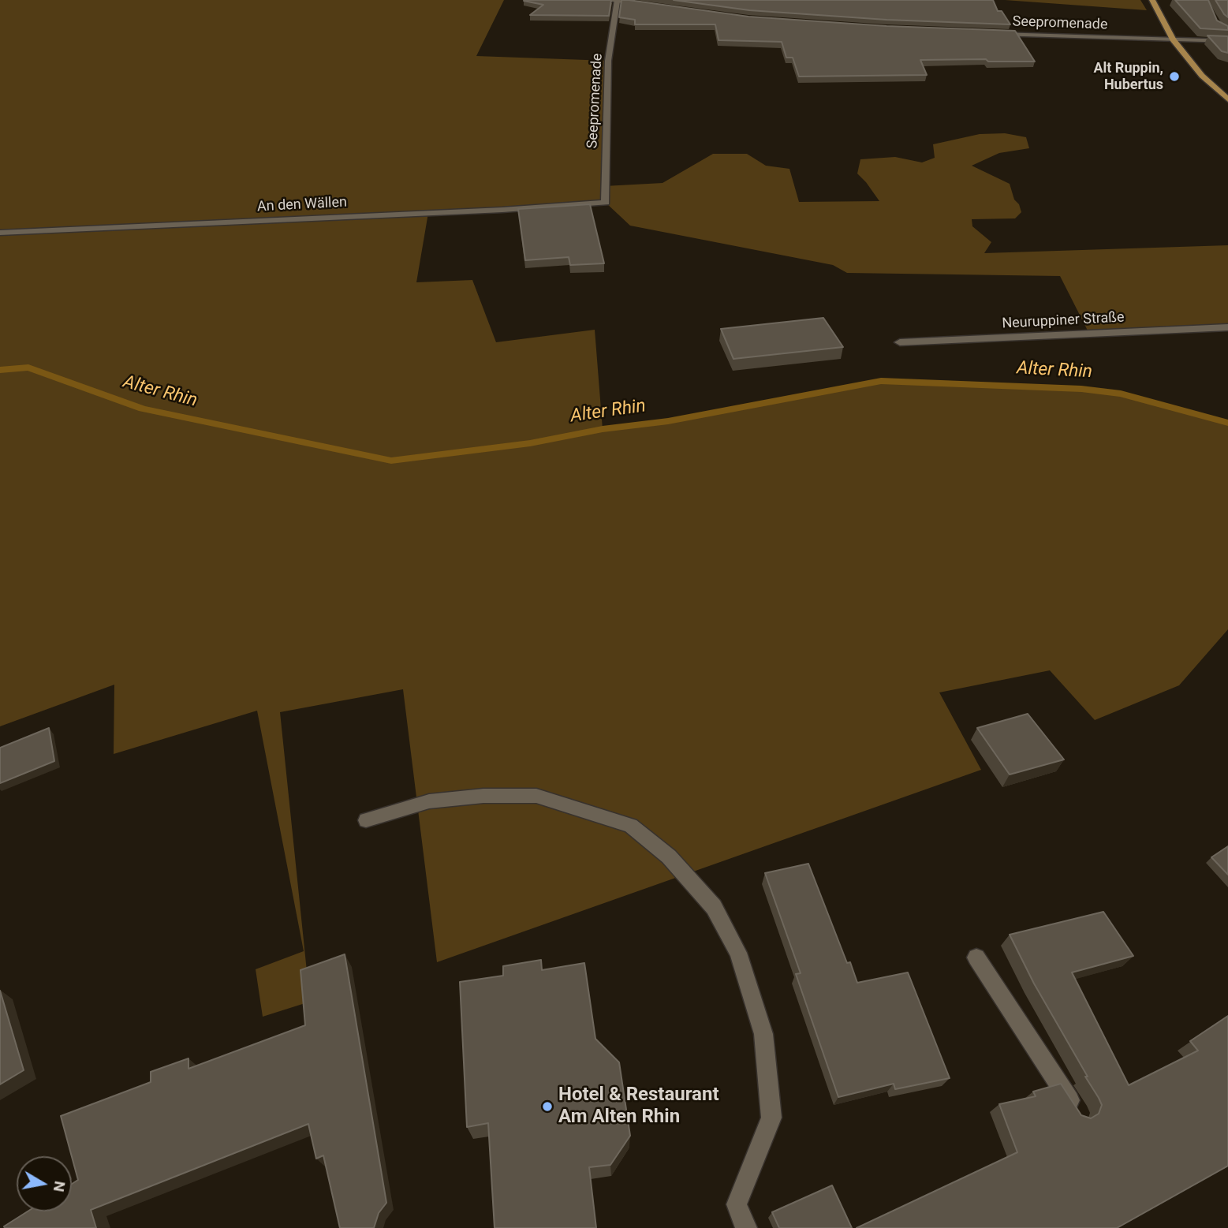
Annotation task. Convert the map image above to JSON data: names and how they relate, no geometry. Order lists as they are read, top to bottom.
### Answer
{
  "streets": {
    "street": ["Seepromenade", "An den Wällen", "Neuruppiner Straße"]
  },
  "crossings": [
    ["Seepromenade", "An den Wällen"]
  ],
  "water": ["Alter Rhin"],
  "places": ["Alt Ruppin, Hubertus", "Hotel & Restaurant Am Alten Rhin"],
  "north": "right"
}
